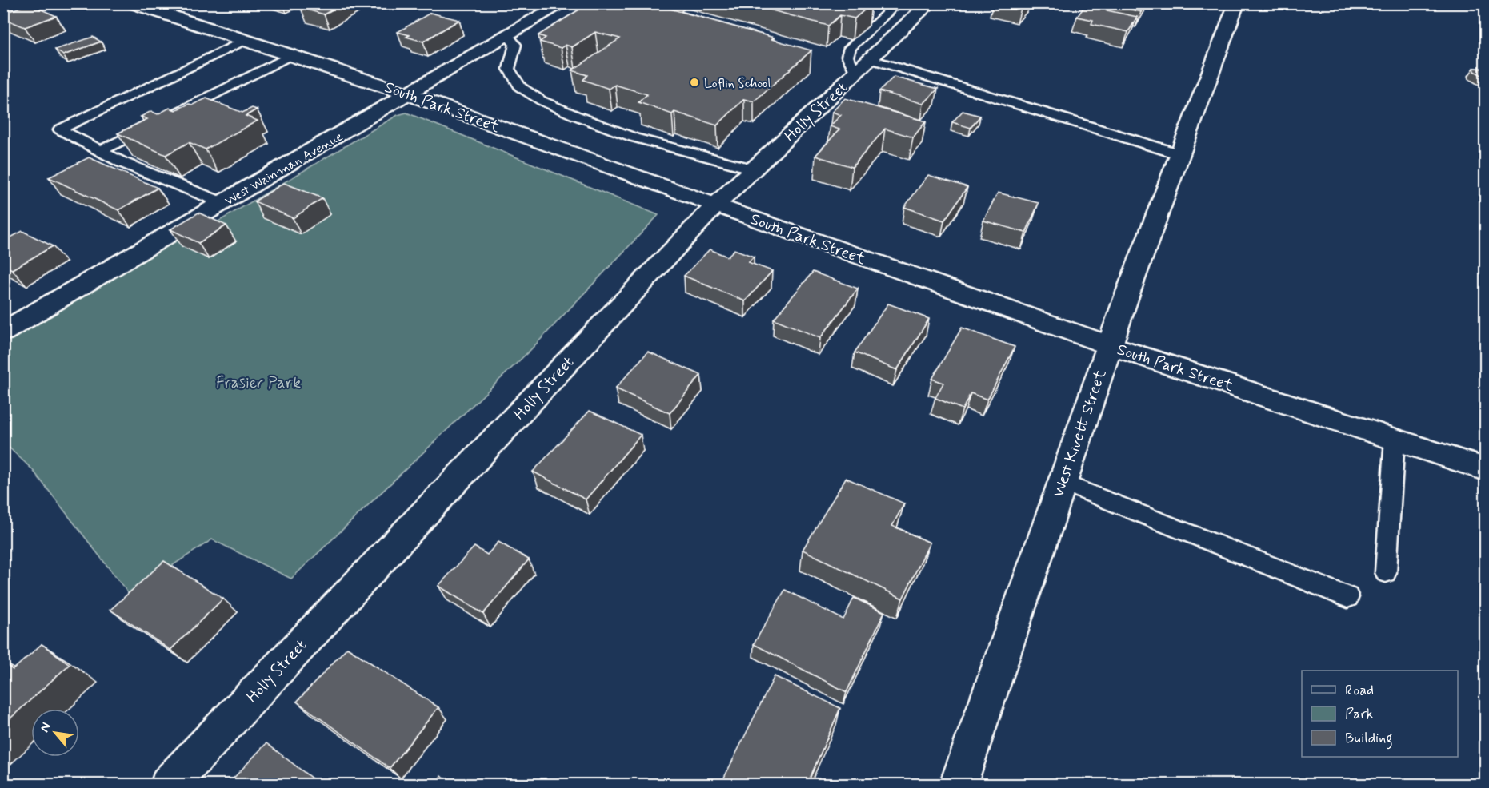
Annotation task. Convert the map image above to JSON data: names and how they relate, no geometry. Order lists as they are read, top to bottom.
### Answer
{
  "streets": {
    "street": [
      "South Park Street",
      "Holly Street",
      "West Wainman Avenue",
      "West Kivett Street"
    ]
  },
  "crossings": [
    ["South Park Street", "Holly Street"],
    ["South Park Street", "West Wainman Avenue"],
    ["South Park Street", "West Kivett Street"]
  ],
  "parks": ["Frasier Park"],
  "places": ["Loflin School"],
  "legend": ["Road", "Park", "Building"],
  "north": "top left"
}
